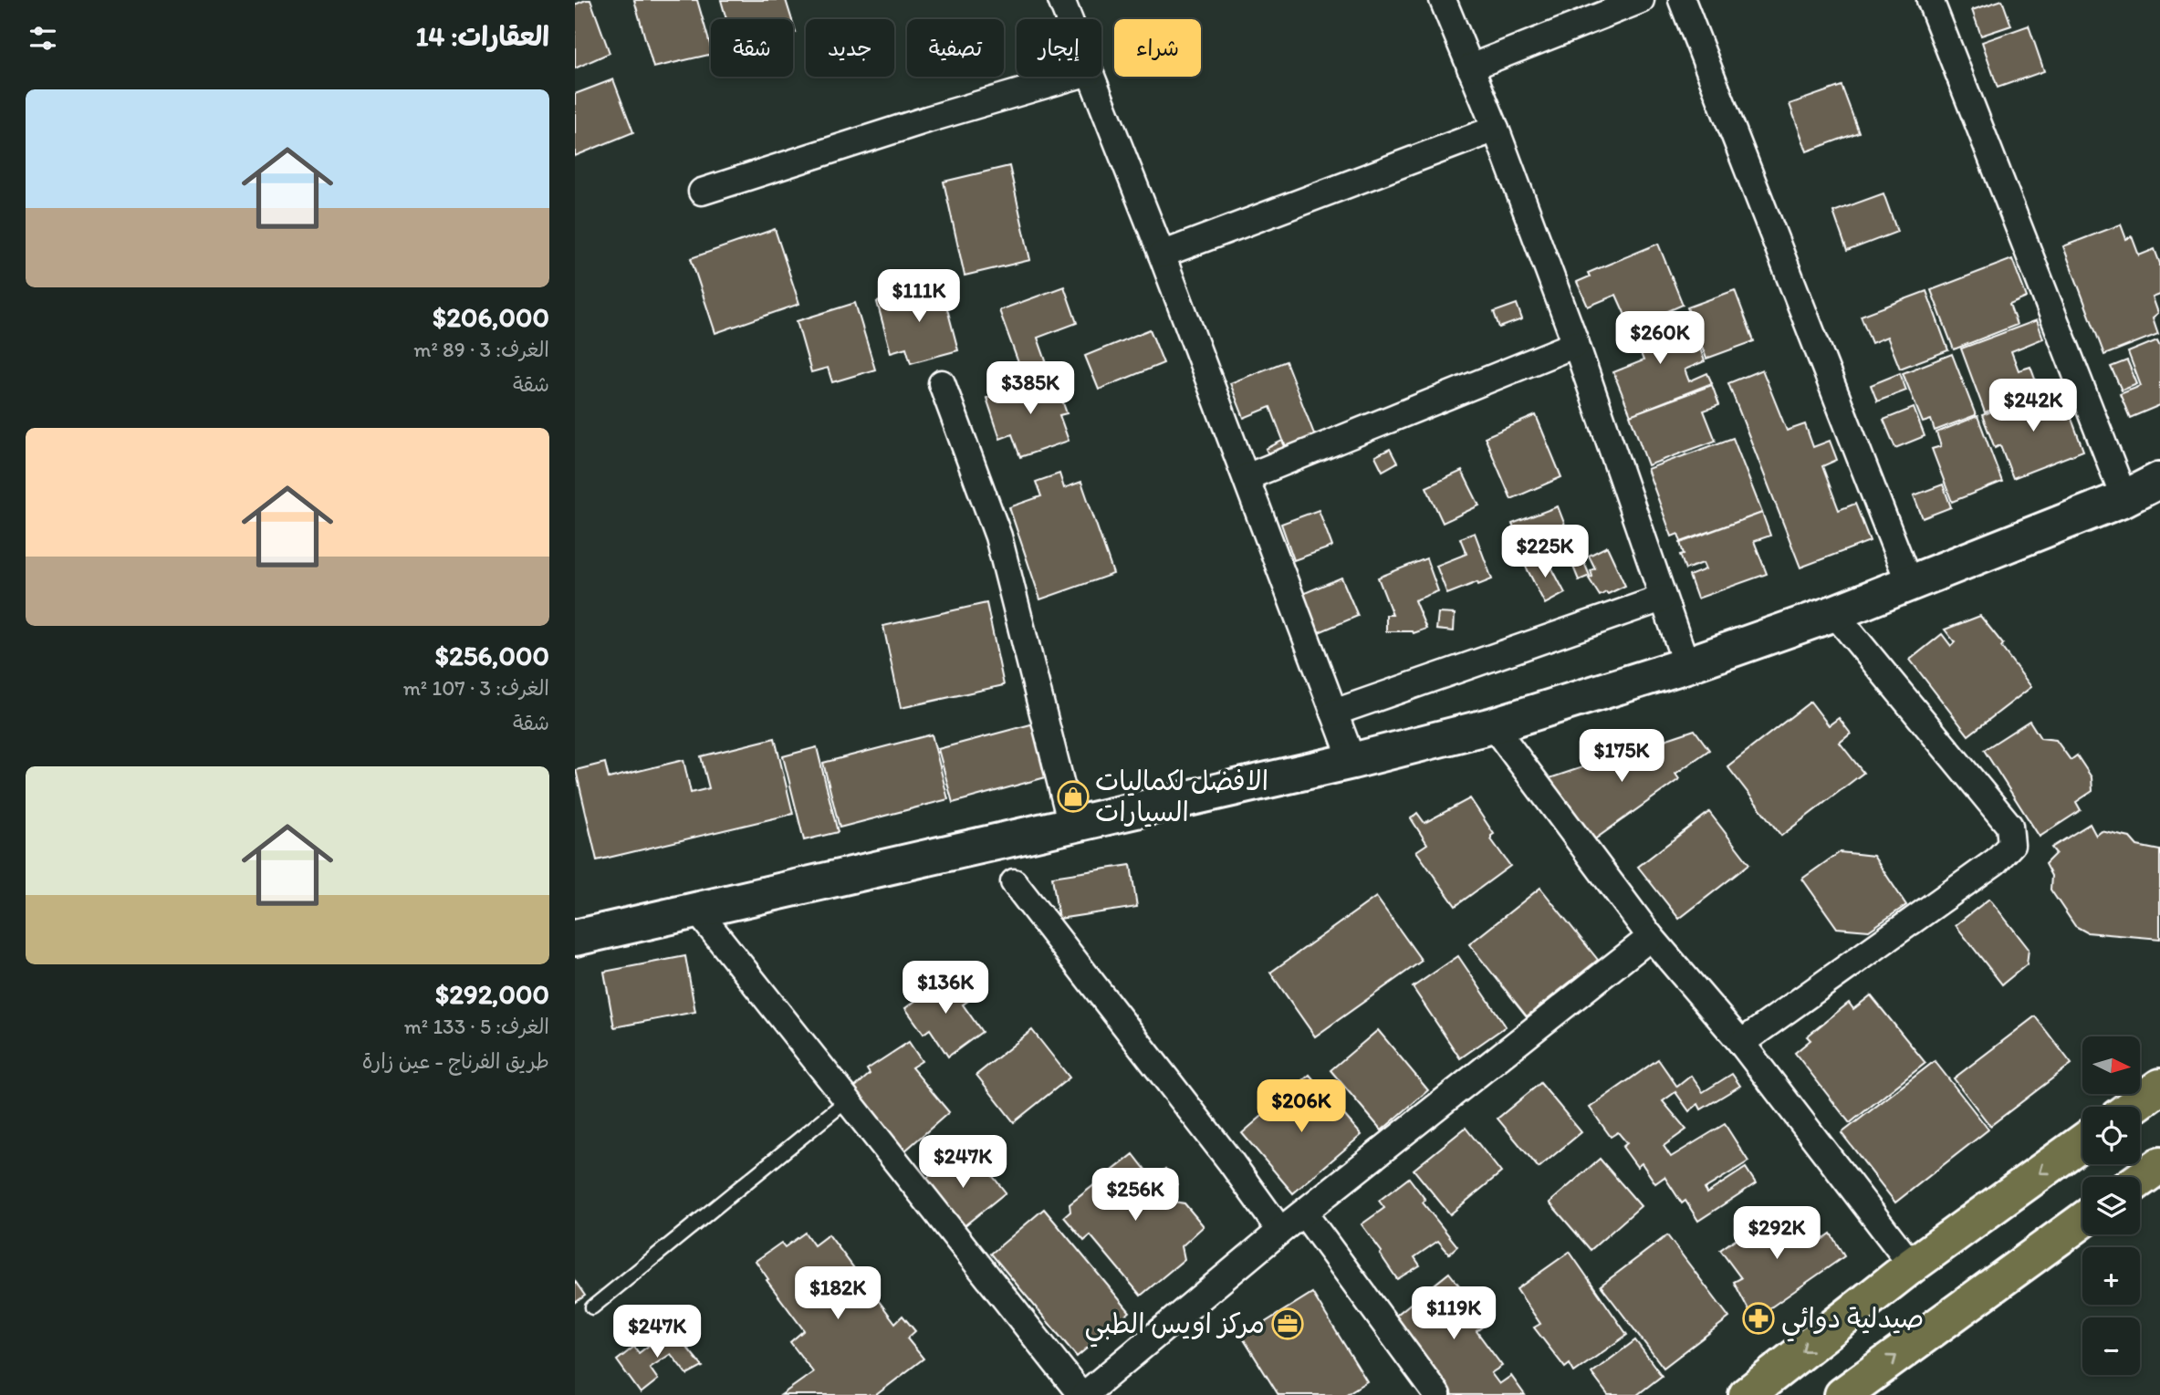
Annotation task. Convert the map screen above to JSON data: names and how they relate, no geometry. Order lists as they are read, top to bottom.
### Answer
{
  "places": {
    "shop": ["الافضل لكماليات السيارات"],
    "pharmacy": ["صيدلية دوائي"],
    "office": ["مركز اويس الطبي"]
  },
  "north": "right",
  "page": {
    "heading": "العقارات: 14",
    "chip": [
      "شراء",
      "إيجار",
      "تصفية",
      "جديد",
      "شقة"
    ],
    "list": [
      {
        "name": "$206,000",
        "note": "الغرف: 3 · 89 m² · شقة"
      },
      {
        "name": "$256,000",
        "note": "الغرف: 3 · 107 m² · شقة"
      },
      {
        "name": "$292,000",
        "note": "الغرف: 5 · 133 m² · طريق الفرناج - عين زارة"
      }
    ],
    "price": [
      "$111K",
      "$260K",
      "$385K",
      "$242K",
      "$225K",
      "$175K",
      "$136K",
      "$206K",
      "$247K",
      "$256K",
      "$292K",
      "$182K",
      "$119K",
      "$247K"
    ],
    "map_buttons": ["+", "−"]
  }
}
